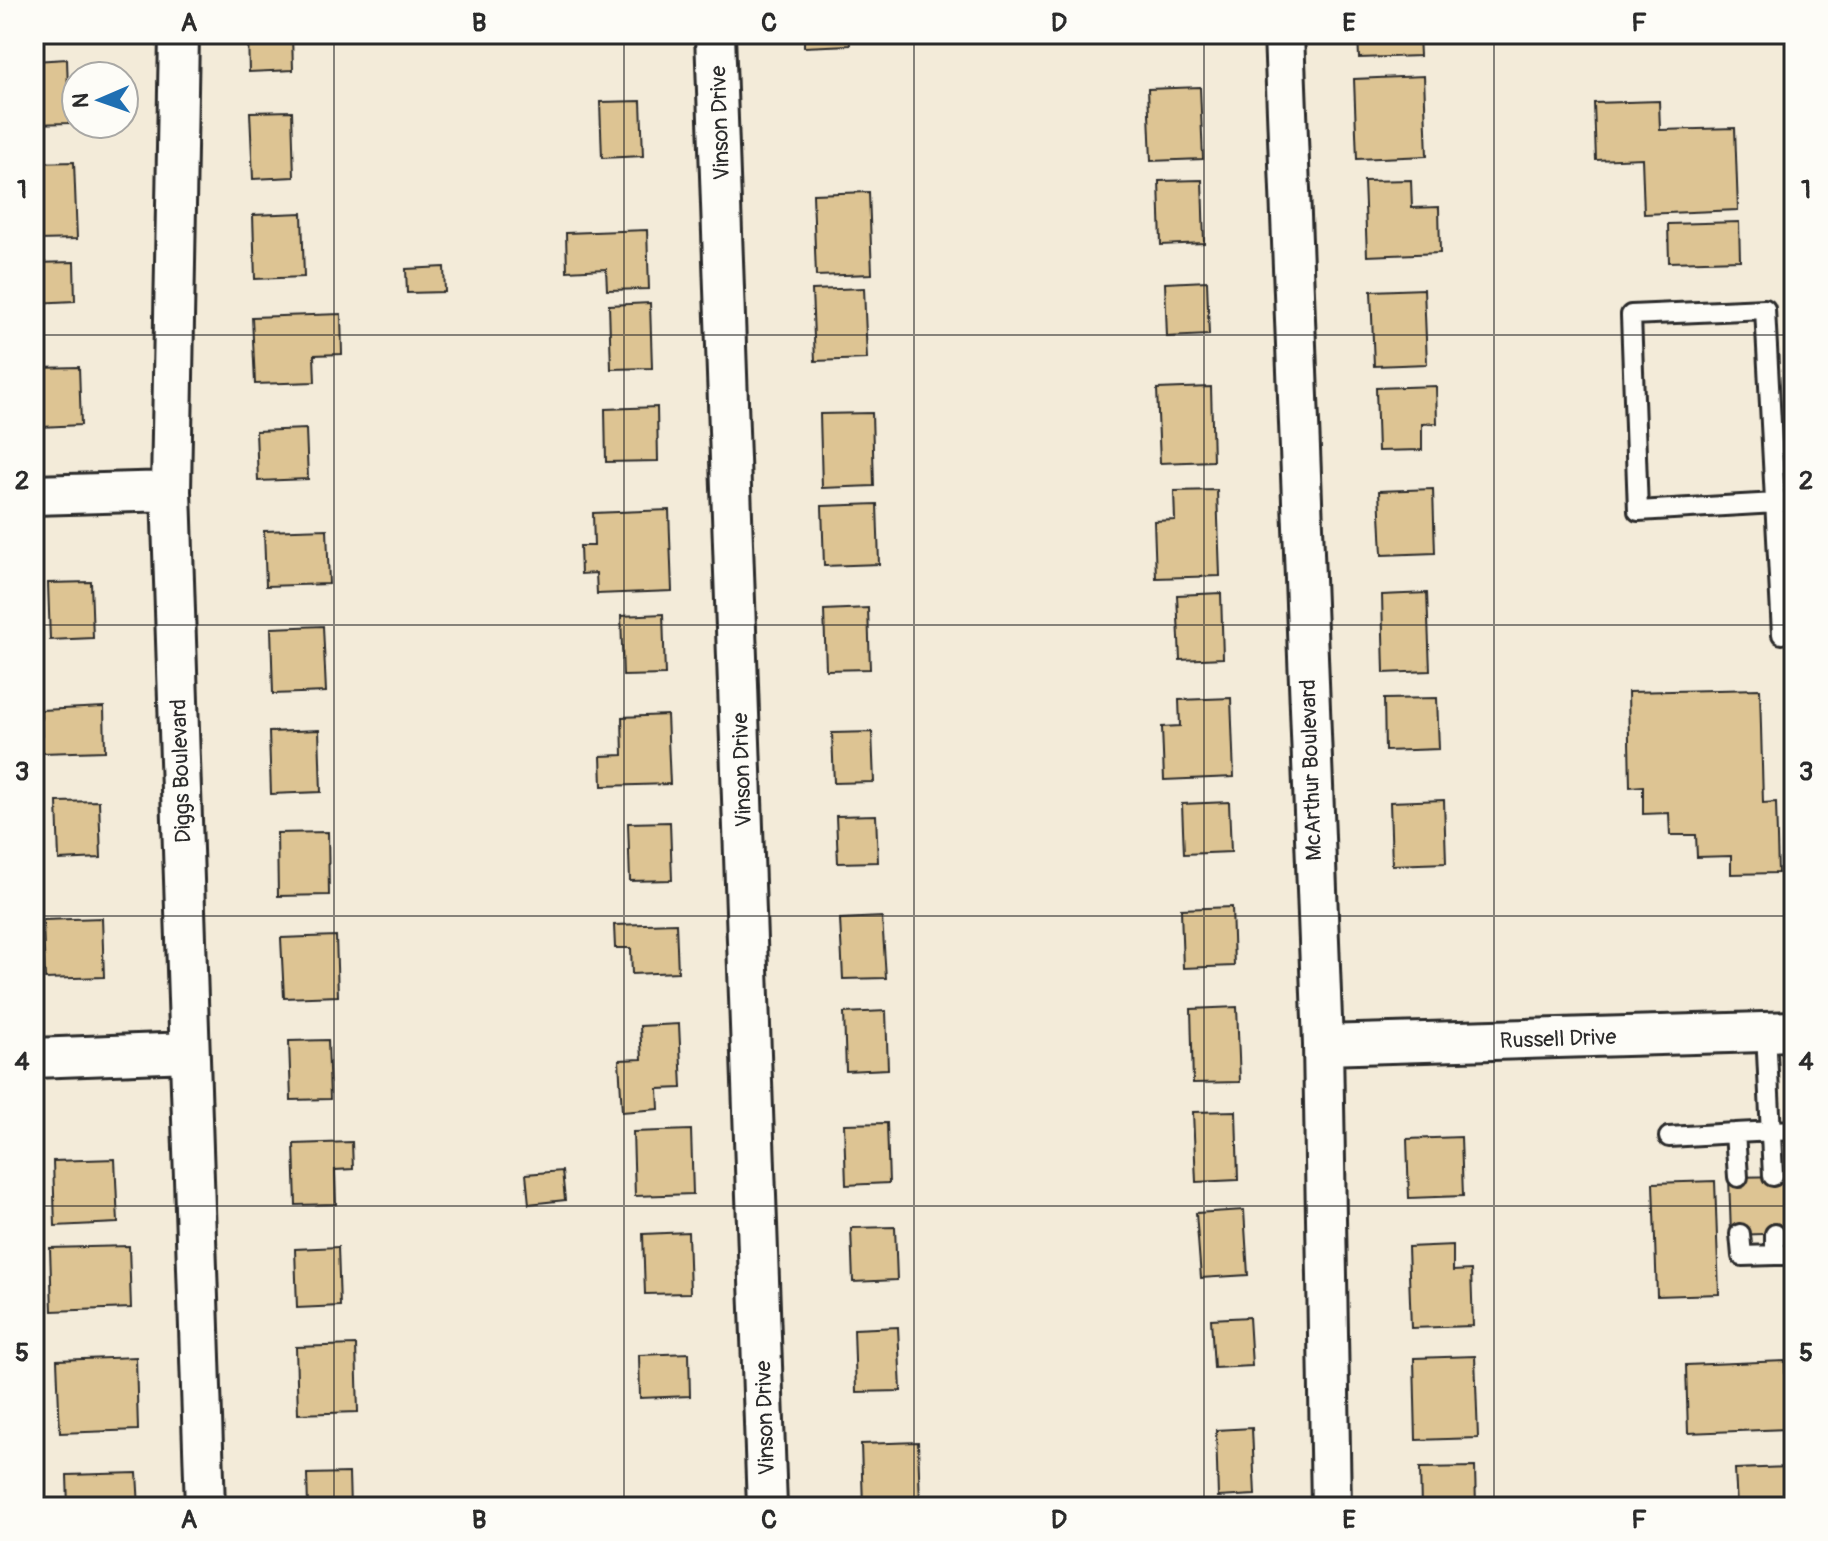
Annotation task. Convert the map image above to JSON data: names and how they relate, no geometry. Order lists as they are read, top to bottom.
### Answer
{
  "streets": {
    "street": [
      "Vinson Drive",
      "McArthur Boulevard",
      "Diggs Boulevard",
      "Russell Drive"
    ]
  },
  "crossings": [
    ["McArthur Boulevard", "Russell Drive"]
  ],
  "north": "left",
  "grid": {
    "columns": [
      "A",
      "B",
      "C",
      "D",
      "E",
      "F"
    ],
    "rows": [
      "1",
      "2",
      "3",
      "4",
      "5"
    ]
  }
}
